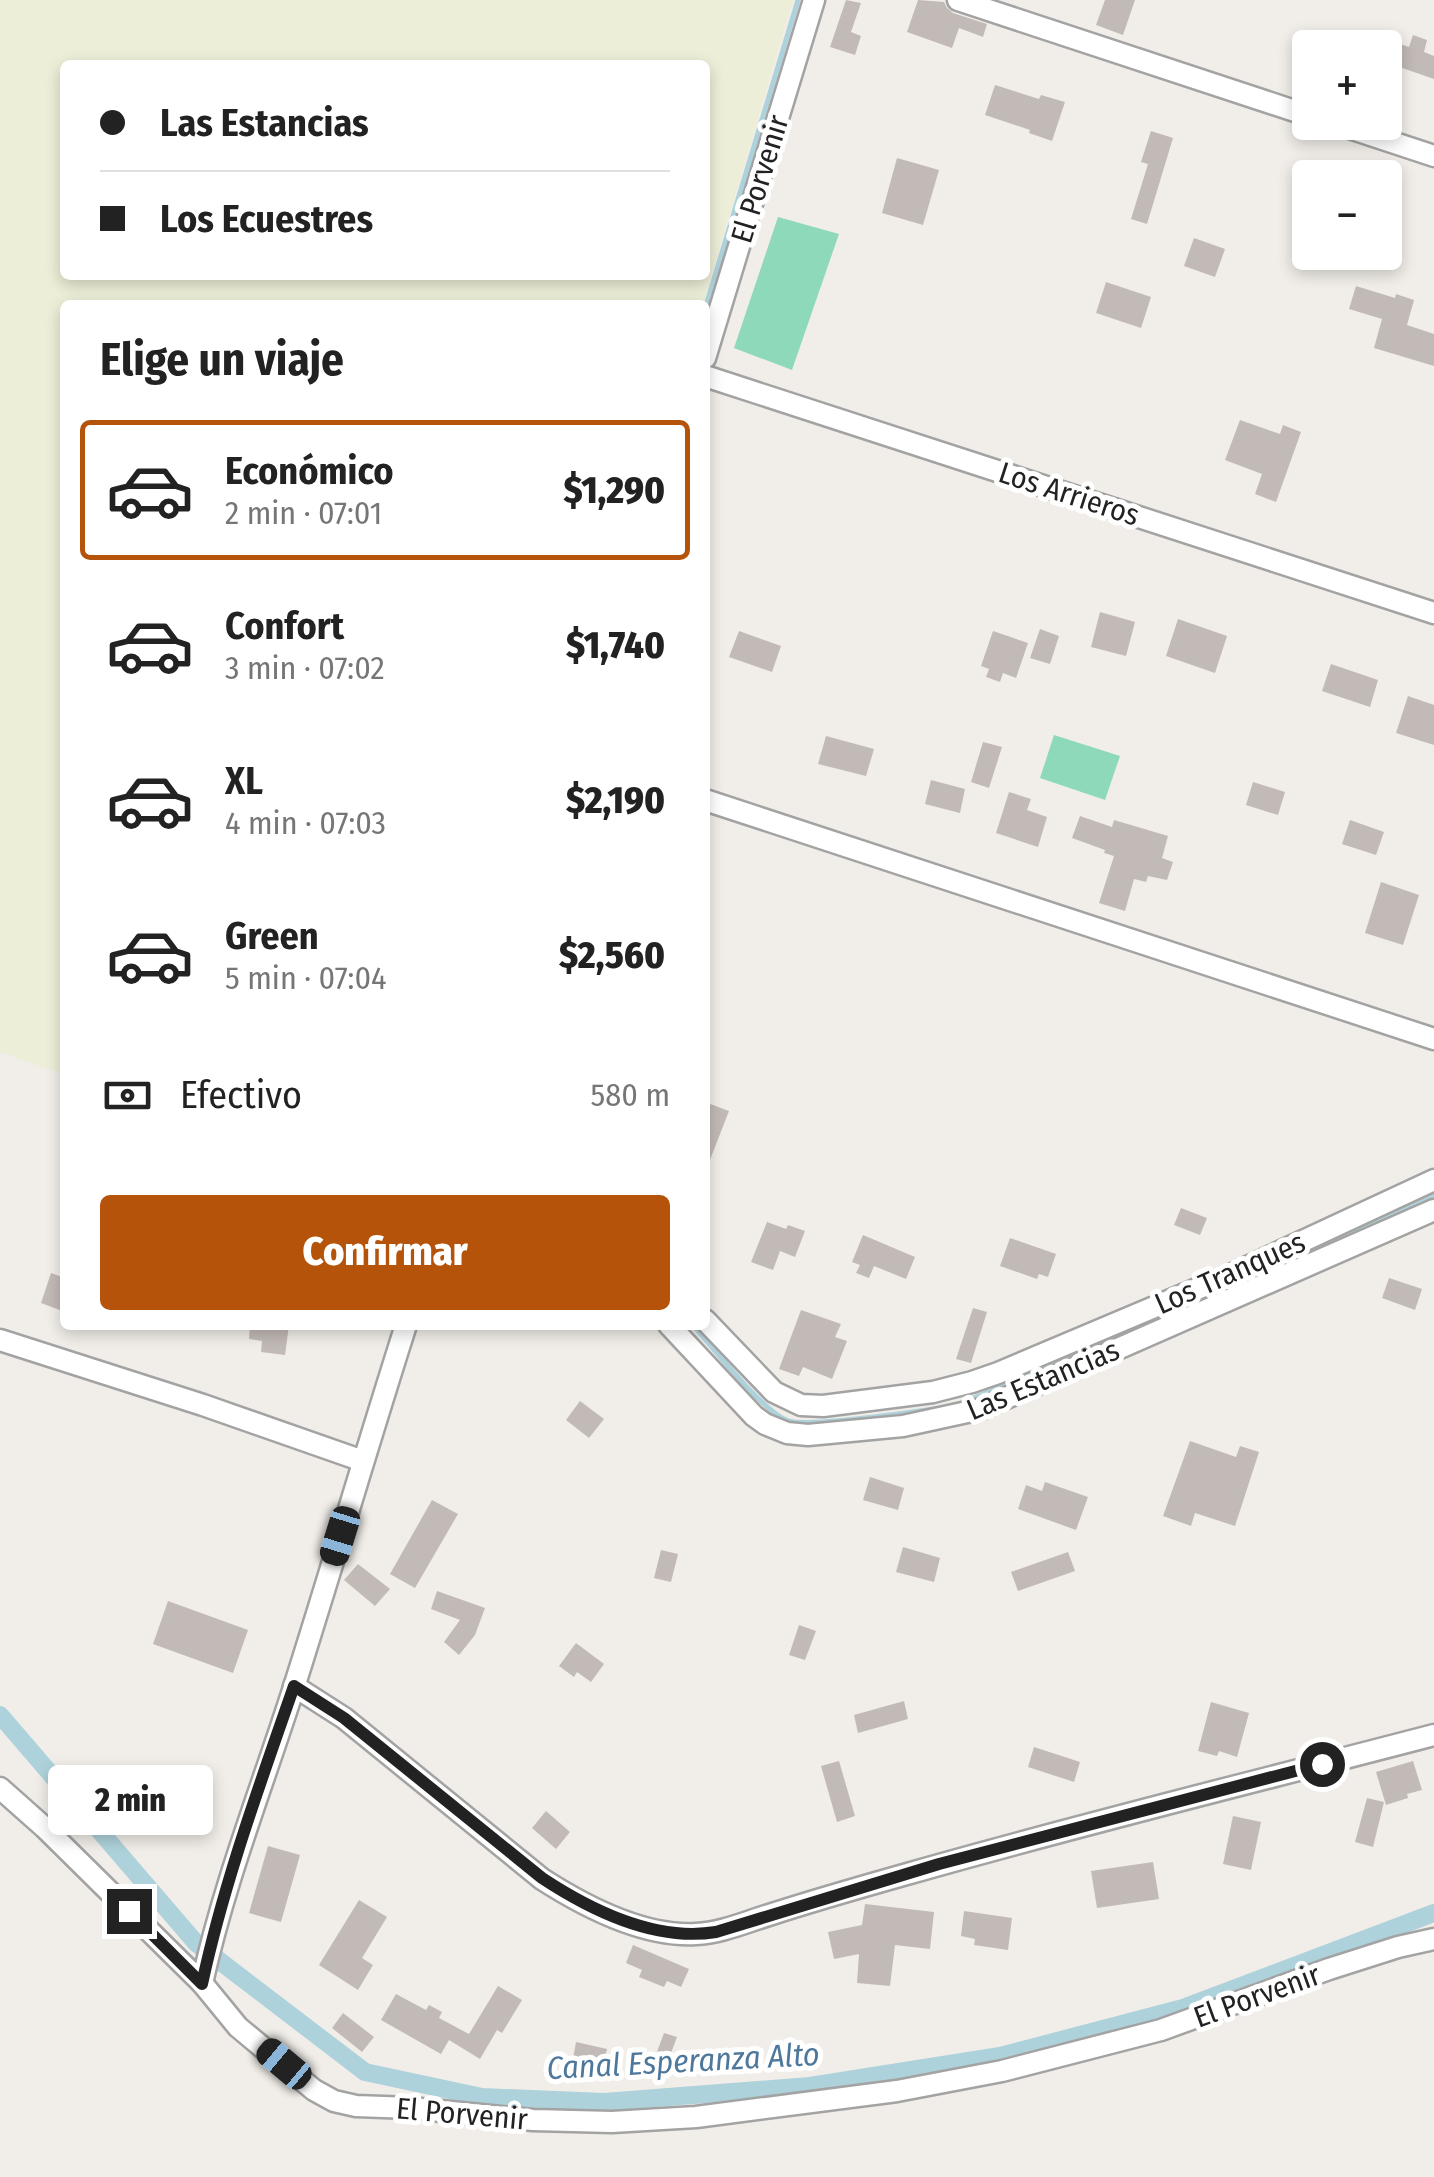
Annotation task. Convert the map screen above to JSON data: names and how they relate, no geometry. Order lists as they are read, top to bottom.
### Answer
{
  "streets": {
    "street": [
      "El Porvenir",
      "Los Arrieros",
      "Los Tranques",
      "Las Estancias"
    ]
  },
  "water": ["Canal Esperanza Alto"],
  "page": {
    "map_buttons": ["+", "−"],
    "banner": ["Las Estancias", "Los Ecuestres"],
    "heading": "Elige un viaje",
    "list": [
      {
        "name": "Económico",
        "note": "2 min · 07:01",
        "value": "$1,290"
      },
      {
        "name": "Confort",
        "note": "3 min · 07:02",
        "value": "$1,740"
      },
      {
        "name": "XL",
        "note": "4 min · 07:03",
        "value": "$2,190"
      },
      {
        "name": "Green",
        "note": "5 min · 07:04",
        "value": "$2,560"
      }
    ],
    "pay": ["Efectivo", "580 m"],
    "buttons": "Confirmar",
    "bubble": "2 min"
  }
}
